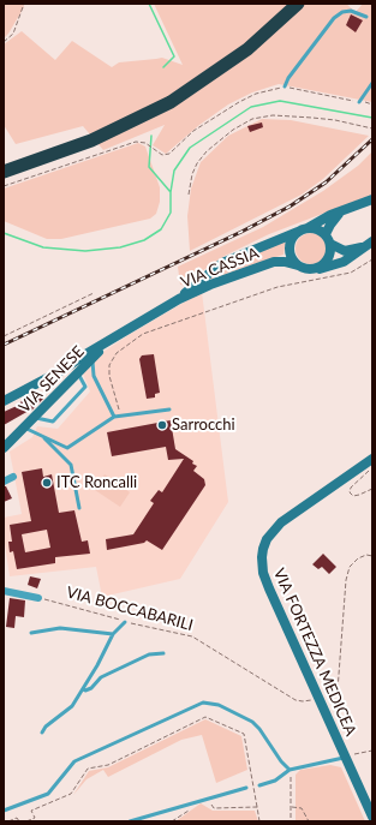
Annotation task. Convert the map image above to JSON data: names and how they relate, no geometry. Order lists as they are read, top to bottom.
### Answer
{
  "streets": {
    "main road": ["VIA CASSIA", "VIA SENESE", "VIA FORTEZZA MEDICEA"],
    "path": ["VIA BOCCABARILI"]
  },
  "crossings": [
    ["VIA CASSIA", "VIA SENESE"],
    ["VIA BOCCABARILI", "VIA FORTEZZA MEDICEA"]
  ],
  "places": ["Sarrocchi", "ITC Roncalli"]
}
